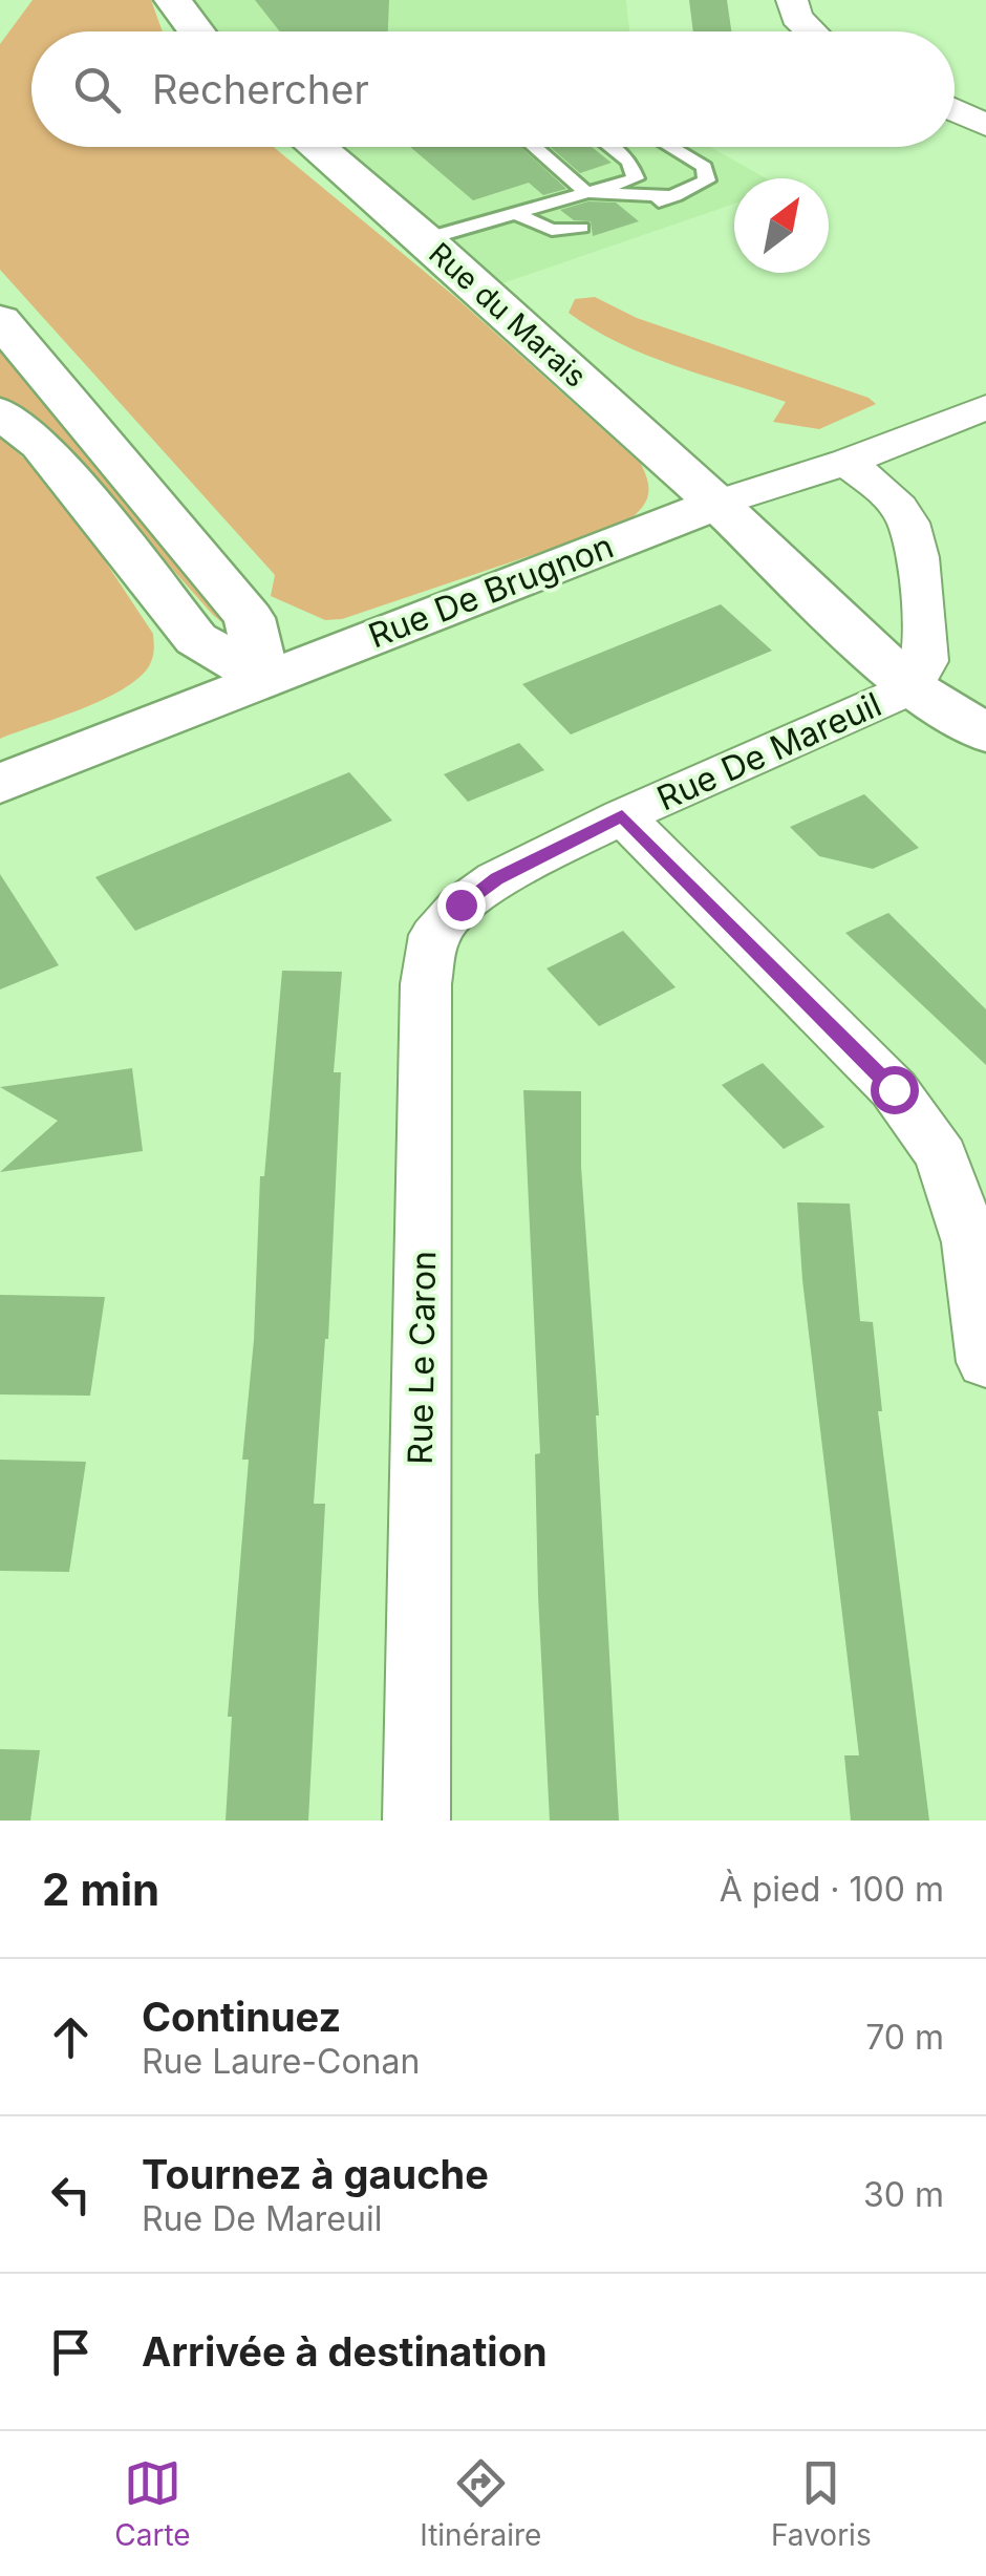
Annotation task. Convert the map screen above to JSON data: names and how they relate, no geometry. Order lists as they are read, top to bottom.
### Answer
{
  "streets": {
    "main road": ["Rue du Marais", "Rue De Brugnon"],
    "street": ["Rue De Mareuil", "Rue Le Caron"]
  },
  "crossings": [
    ["Rue du Marais", "Rue De Brugnon"],
    ["Rue du Marais", "Rue De Mareuil"],
    ["Rue De Mareuil", "Rue Le Caron"]
  ],
  "north": "top right",
  "page": {
    "search": "Rechercher",
    "heading": ["2 min", "À pied · 100 m"],
    "list": [
      ["Continuez", "Rue Laure-Conan", "70 m"],
      ["Tournez à gauche", "Rue De Mareuil", "30 m"],
      "Arrivée à destination"
    ],
    "nav": ["Carte", "Itinéraire", "Favoris"]
  }
}
